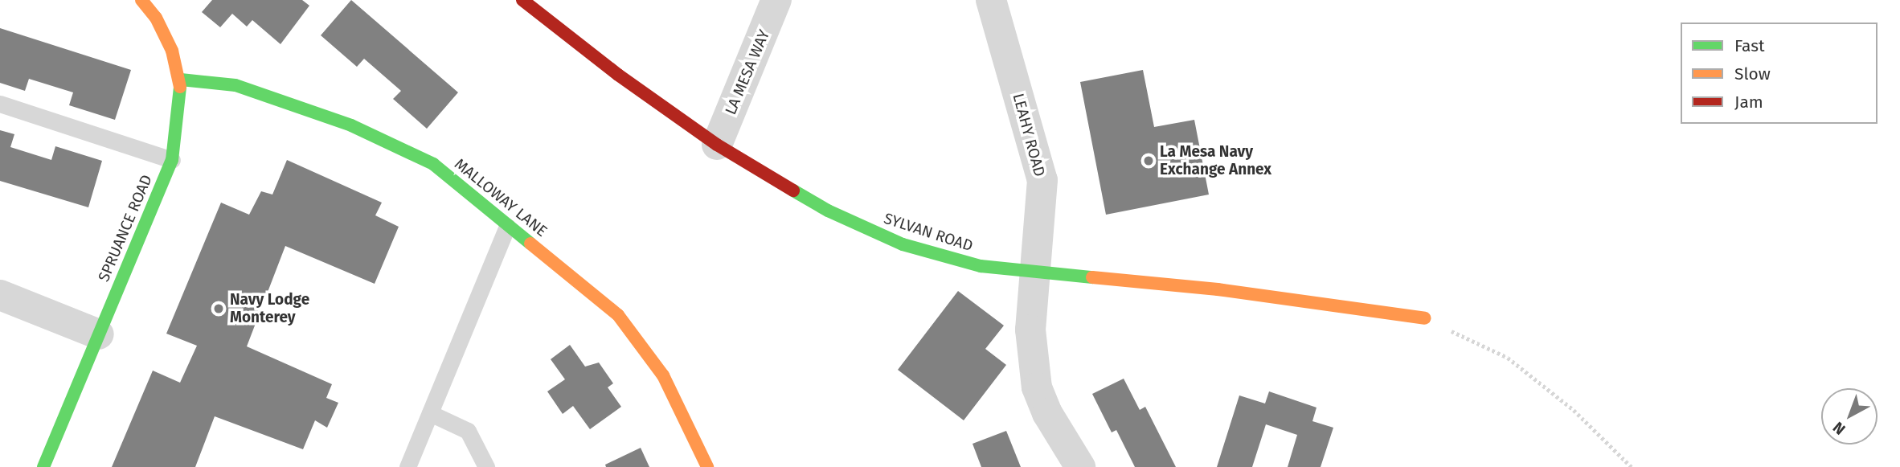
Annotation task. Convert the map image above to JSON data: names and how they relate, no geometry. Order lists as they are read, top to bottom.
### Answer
{
  "streets": {
    "street": [
      "LA MESA WAY",
      "LEAHY ROAD",
      "MALLOWAY LANE",
      "SPRUANCE ROAD",
      "SYLVAN ROAD"
    ]
  },
  "crossings": [
    ["LA MESA WAY", "SYLVAN ROAD"],
    ["LEAHY ROAD", "SYLVAN ROAD"],
    ["MALLOWAY LANE", "SPRUANCE ROAD"]
  ],
  "places": ["La Mesa Navy Exchange Annex", "Navy Lodge Monterey"],
  "legend": ["Fast", "Slow", "Jam"],
  "north": "bottom left"
}
